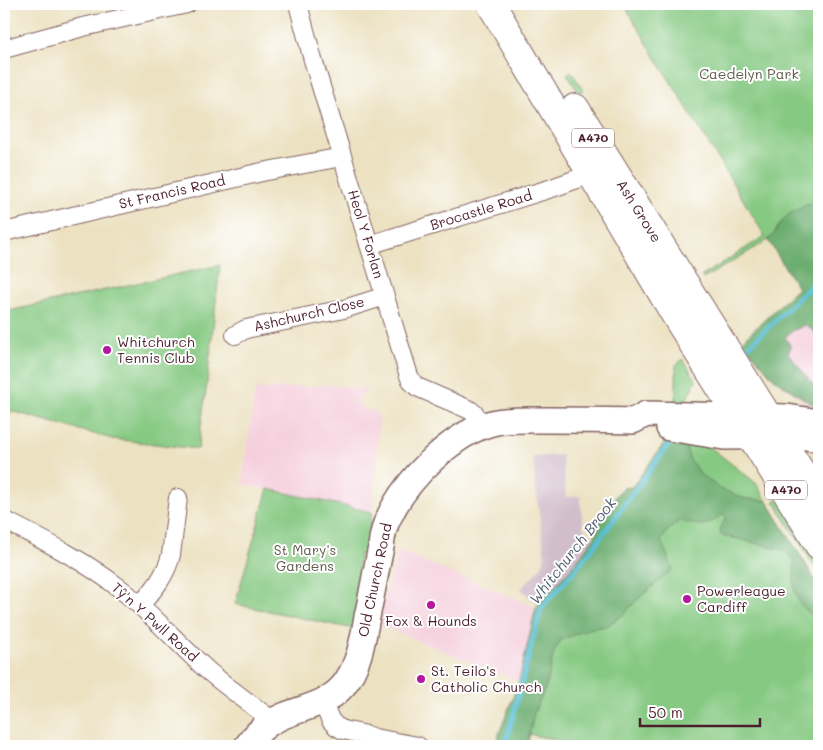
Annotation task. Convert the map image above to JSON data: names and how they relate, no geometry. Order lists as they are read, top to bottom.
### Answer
{
  "streets": {
    "highway": ["A470", "Ash Grove"],
    "street": [
      "St Francis Road",
      "Brocastle Road",
      "Heol Y Forlan",
      "Ashchurch Close",
      "Old Church Road",
      "Tŷ'n Y Pwll Road"
    ]
  },
  "crossings": [
    ["A470", "Ash Grove"],
    ["A470", "Old Church Road"],
    ["St Francis Road", "Heol Y Forlan"],
    ["Brocastle Road", "Ash Grove"],
    ["Brocastle Road", "Heol Y Forlan"],
    ["Ash Grove", "Old Church Road"],
    ["Heol Y Forlan", "Ashchurch Close"],
    ["Heol Y Forlan", "Old Church Road"],
    ["Old Church Road", "Tŷ'n Y Pwll Road"]
  ],
  "water": ["Whitchurch Brook"],
  "parks": ["Caedelyn Park", "St Mary's Gardens"],
  "places": [
    "Whitchurch Tennis Club",
    "Powerleague Cardiff",
    "Fox & Hounds",
    "St. Teilo's Catholic Church"
  ],
  "scale_bar": "50 m"
}
